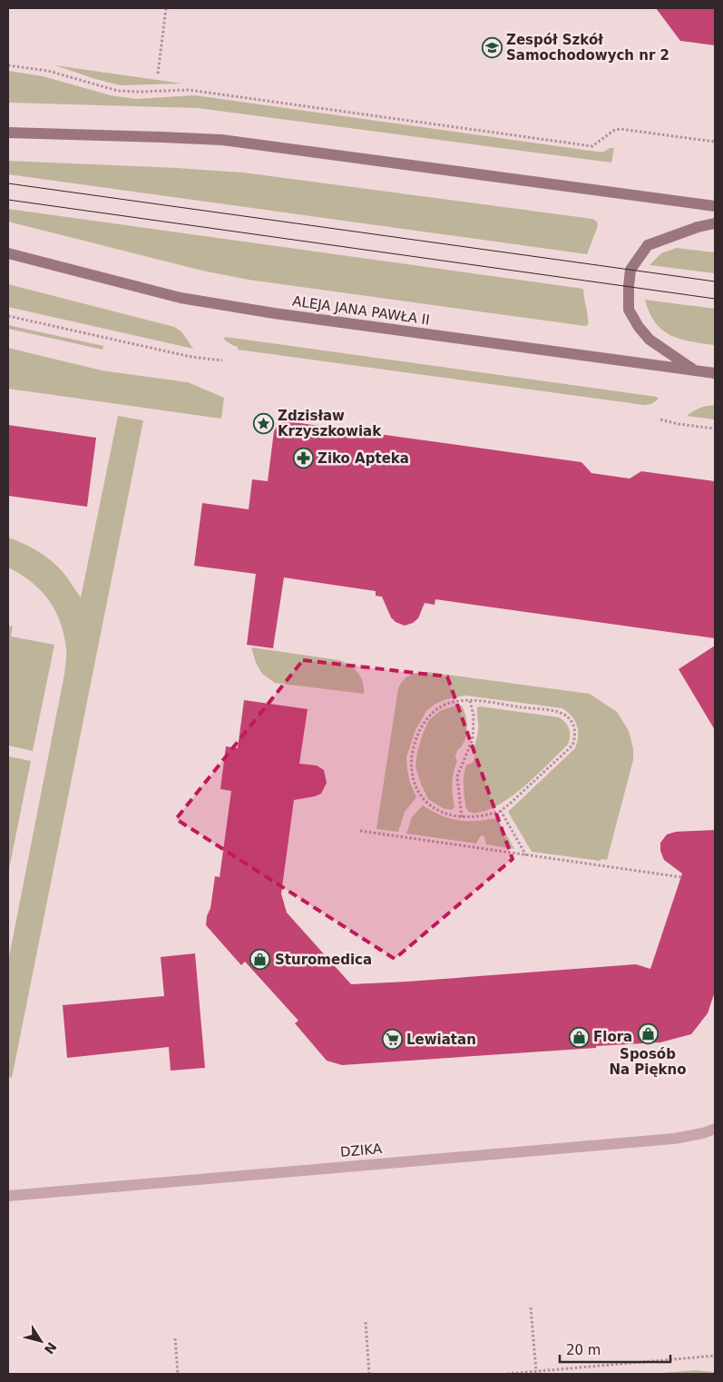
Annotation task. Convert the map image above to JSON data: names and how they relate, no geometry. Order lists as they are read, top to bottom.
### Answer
{
  "streets": {
    "main road": ["ALEJA JANA PAWŁA II"],
    "street": ["DZIKA"]
  },
  "places": {
    "school or university": ["Zespół Szkół Samochodowych nr 2"],
    "place": ["Zdzisław Krzyszkowiak"],
    "pharmacy": ["Ziko Apteka"],
    "shop": ["Sturomedica", "Sposób Na Piękno", "Flora"],
    "supermarket": ["Lewiatan"]
  },
  "scale_bar": "20 m",
  "north": "bottom right"
}
